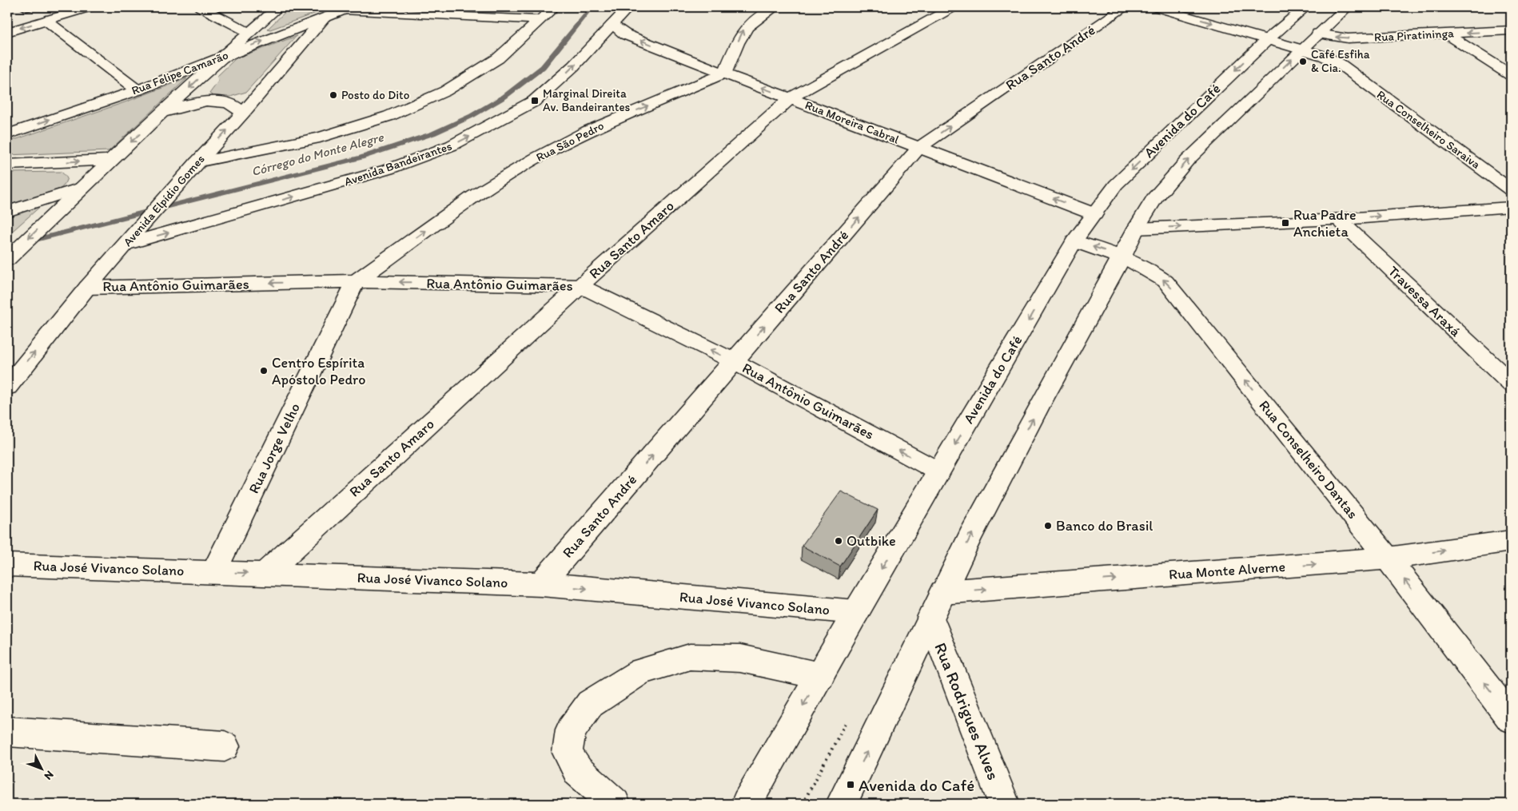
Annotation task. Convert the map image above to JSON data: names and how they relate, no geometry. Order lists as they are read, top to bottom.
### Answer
{
  "streets": {
    "street": [
      "Rua Piratininga",
      "Rua Santo André",
      "Rua Felipe Camarão",
      "Avenida do Café",
      "Rua Moreira Cabral",
      "Rua Conselheiro Saraiva",
      "Rua São Pedro",
      "Avenida Bandeirantes",
      "Avenida Elpídio Gomes",
      "Rua Santo Amaro",
      "Rua Antônio Guimarães",
      "Travessa Araxá",
      "Rua Jorge Velho",
      "Rua Conselheiro Dantas",
      "Rua José Vivanco Solano",
      "Rua Monte Alverne",
      "Rua Rodrigues Alves"
    ]
  },
  "crossings": [
    ["Rua Santo André", "Rua Moreira Cabral"],
    ["Rua Santo André", "Rua Antônio Guimarães"],
    ["Rua Santo André", "Rua José Vivanco Solano"],
    ["Rua Felipe Camarão", "Avenida Elpídio Gomes"],
    ["Avenida do Café", "Rua Moreira Cabral"],
    ["Avenida do Café", "Rua Conselheiro Saraiva"],
    ["Avenida do Café", "Rua Antônio Guimarães"],
    ["Avenida do Café", "Rua Conselheiro Dantas"],
    ["Avenida do Café", "Rua José Vivanco Solano"],
    ["Rua Moreira Cabral", "Rua São Pedro"],
    ["Rua Moreira Cabral", "Avenida Bandeirantes"],
    ["Rua Moreira Cabral", "Rua Santo Amaro"],
    ["Rua São Pedro", "Rua Antônio Guimarães"],
    ["Rua São Pedro", "Rua Jorge Velho"],
    ["Avenida Bandeirantes", "Avenida Elpídio Gomes"],
    ["Avenida Elpídio Gomes", "Rua Antônio Guimarães"],
    ["Rua Santo Amaro", "Rua Antônio Guimarães"],
    ["Rua Santo Amaro", "Rua José Vivanco Solano"],
    ["Rua Antônio Guimarães", "Rua Jorge Velho"],
    ["Rua Jorge Velho", "Rua José Vivanco Solano"],
    ["Rua Conselheiro Dantas", "Rua Monte Alverne"]
  ],
  "one_way": [
    "Rua Santo André",
    "Rua Moreira Cabral",
    "Rua Antônio Guimarães",
    "Rua Conselheiro Dantas",
    "Rua José Vivanco Solano",
    "Rua Monte Alverne"
  ],
  "water": ["Córrego do Monte Alegre"],
  "places": {
    "other": [
      "Café Esfiha & Cia.",
      "Posto do Dito",
      "Centro Espírita Apóstolo Pedro",
      "Banco do Brasil",
      "Outbike"
    ],
    "transit": ["Marginal Direita Av. Bandeirantes", "Rua Padre Anchieta", "Avenida do Café"]
  },
  "north": "bottom right"
}
